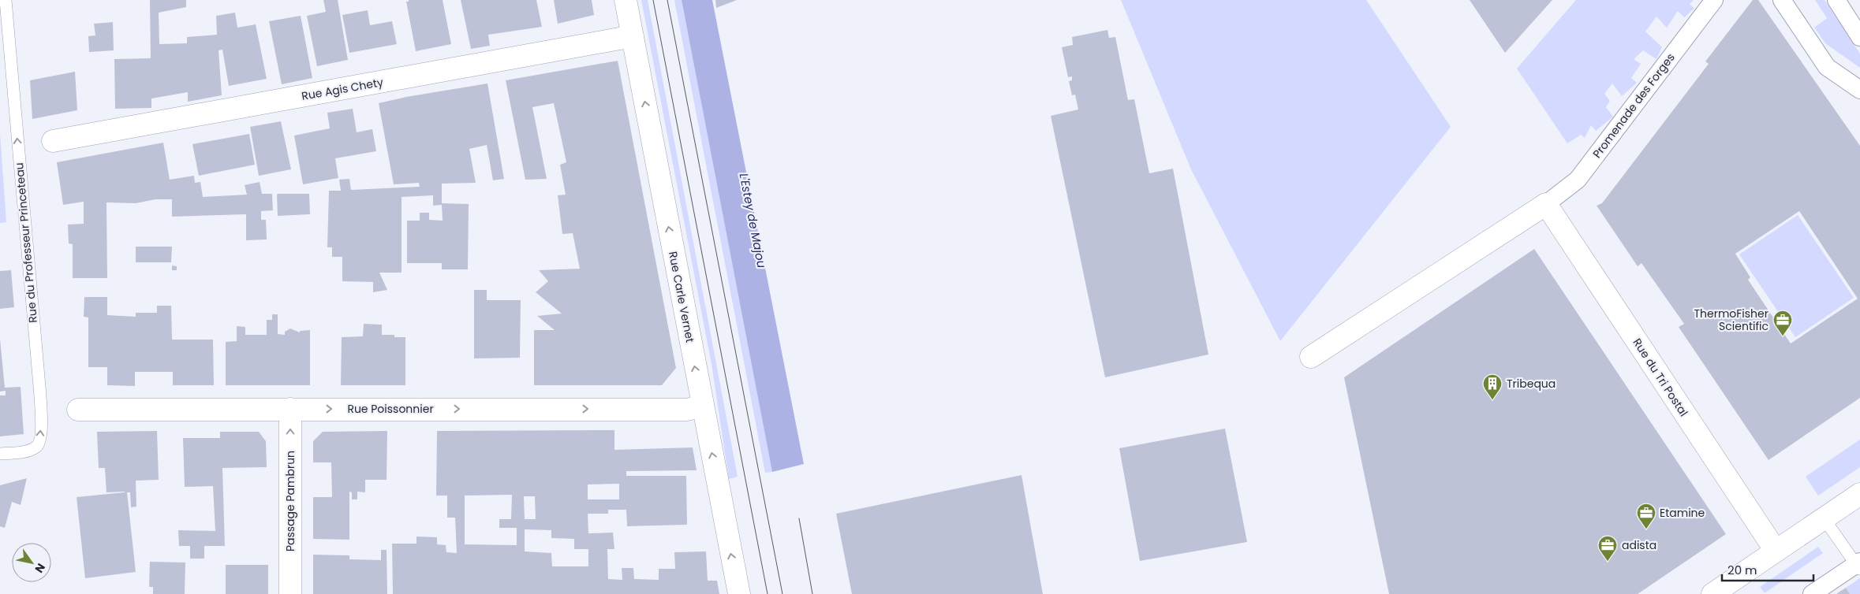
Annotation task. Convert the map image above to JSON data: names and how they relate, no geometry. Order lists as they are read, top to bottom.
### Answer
{
  "streets": {
    "street": [
      "Rue Agis Chety",
      "Promenade des Forges",
      "Rue Carle Vernet",
      "Rue du Tri Postal",
      "Rue Poissonnier",
      "Passage Pambrun"
    ],
    "lane": ["Rue du Professeur Princeteau"]
  },
  "crossings": [
    ["Rue Agis Chety", "Rue Carle Vernet"],
    ["Promenade des Forges", "Rue du Tri Postal"],
    ["Rue Carle Vernet", "Rue Poissonnier"],
    ["Rue Poissonnier", "Passage Pambrun"]
  ],
  "one_way": [
    "Rue du Professeur Princeteau",
    "Rue Carle Vernet",
    "Rue Poissonnier",
    "Passage Pambrun"
  ],
  "water": ["L'Estey de Majou"],
  "places": {
    "office": ["ThermoFisher Scientific", "Etamine", "adista"],
    "building": ["Tribequa"]
  },
  "scale_bar": "20 m",
  "north": "bottom right"
}
